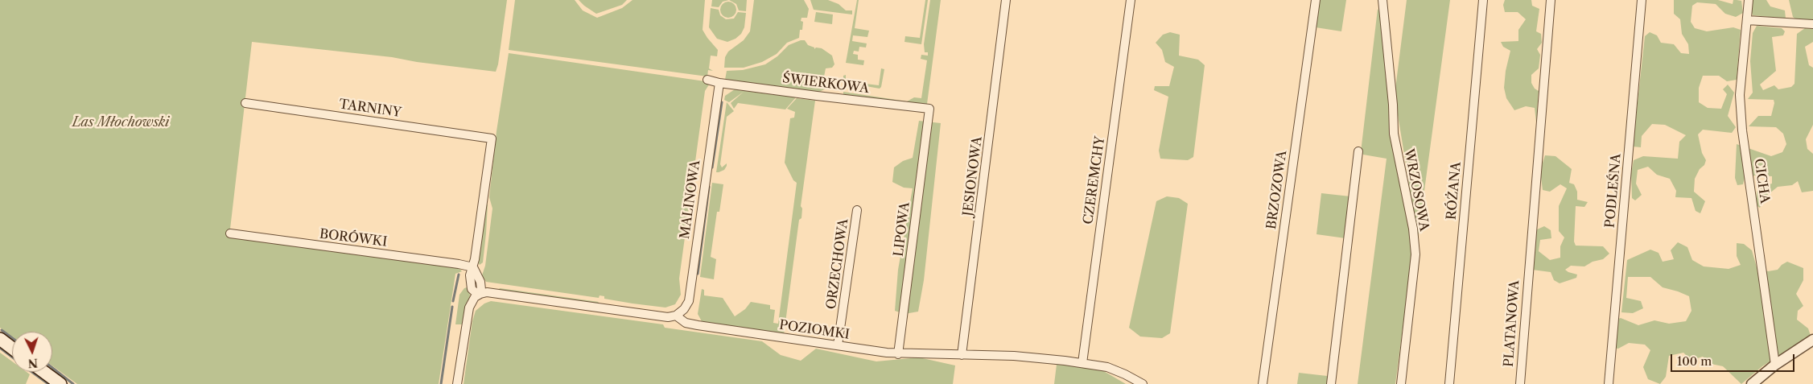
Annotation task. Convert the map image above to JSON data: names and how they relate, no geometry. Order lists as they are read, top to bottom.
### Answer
{
  "streets": {
    "street": [
      "ŚWIERKOWA",
      "TARNINY",
      "JESIONOWA",
      "CZEREMCHY",
      "CICHA",
      "BRZOZOWA",
      "WRZOSOWA",
      "RÓŻANA",
      "PODLEŚNA",
      "MALINOWA",
      "LIPOWA",
      "BORÓWKI",
      "ORZECHOWA",
      "PLATANOWA",
      "POZIOMKI"
    ]
  },
  "crossings": [
    ["ŚWIERKOWA", "MALINOWA"],
    ["ŚWIERKOWA", "LIPOWA"],
    ["TARNINY", "BORÓWKI"],
    ["JESIONOWA", "POZIOMKI"],
    ["CZEREMCHY", "POZIOMKI"],
    ["MALINOWA", "POZIOMKI"],
    ["LIPOWA", "POZIOMKI"],
    ["ORZECHOWA", "POZIOMKI"]
  ],
  "parks": ["Las Młochowski"],
  "scale_bar": "100 m",
  "north": "bottom"
}
